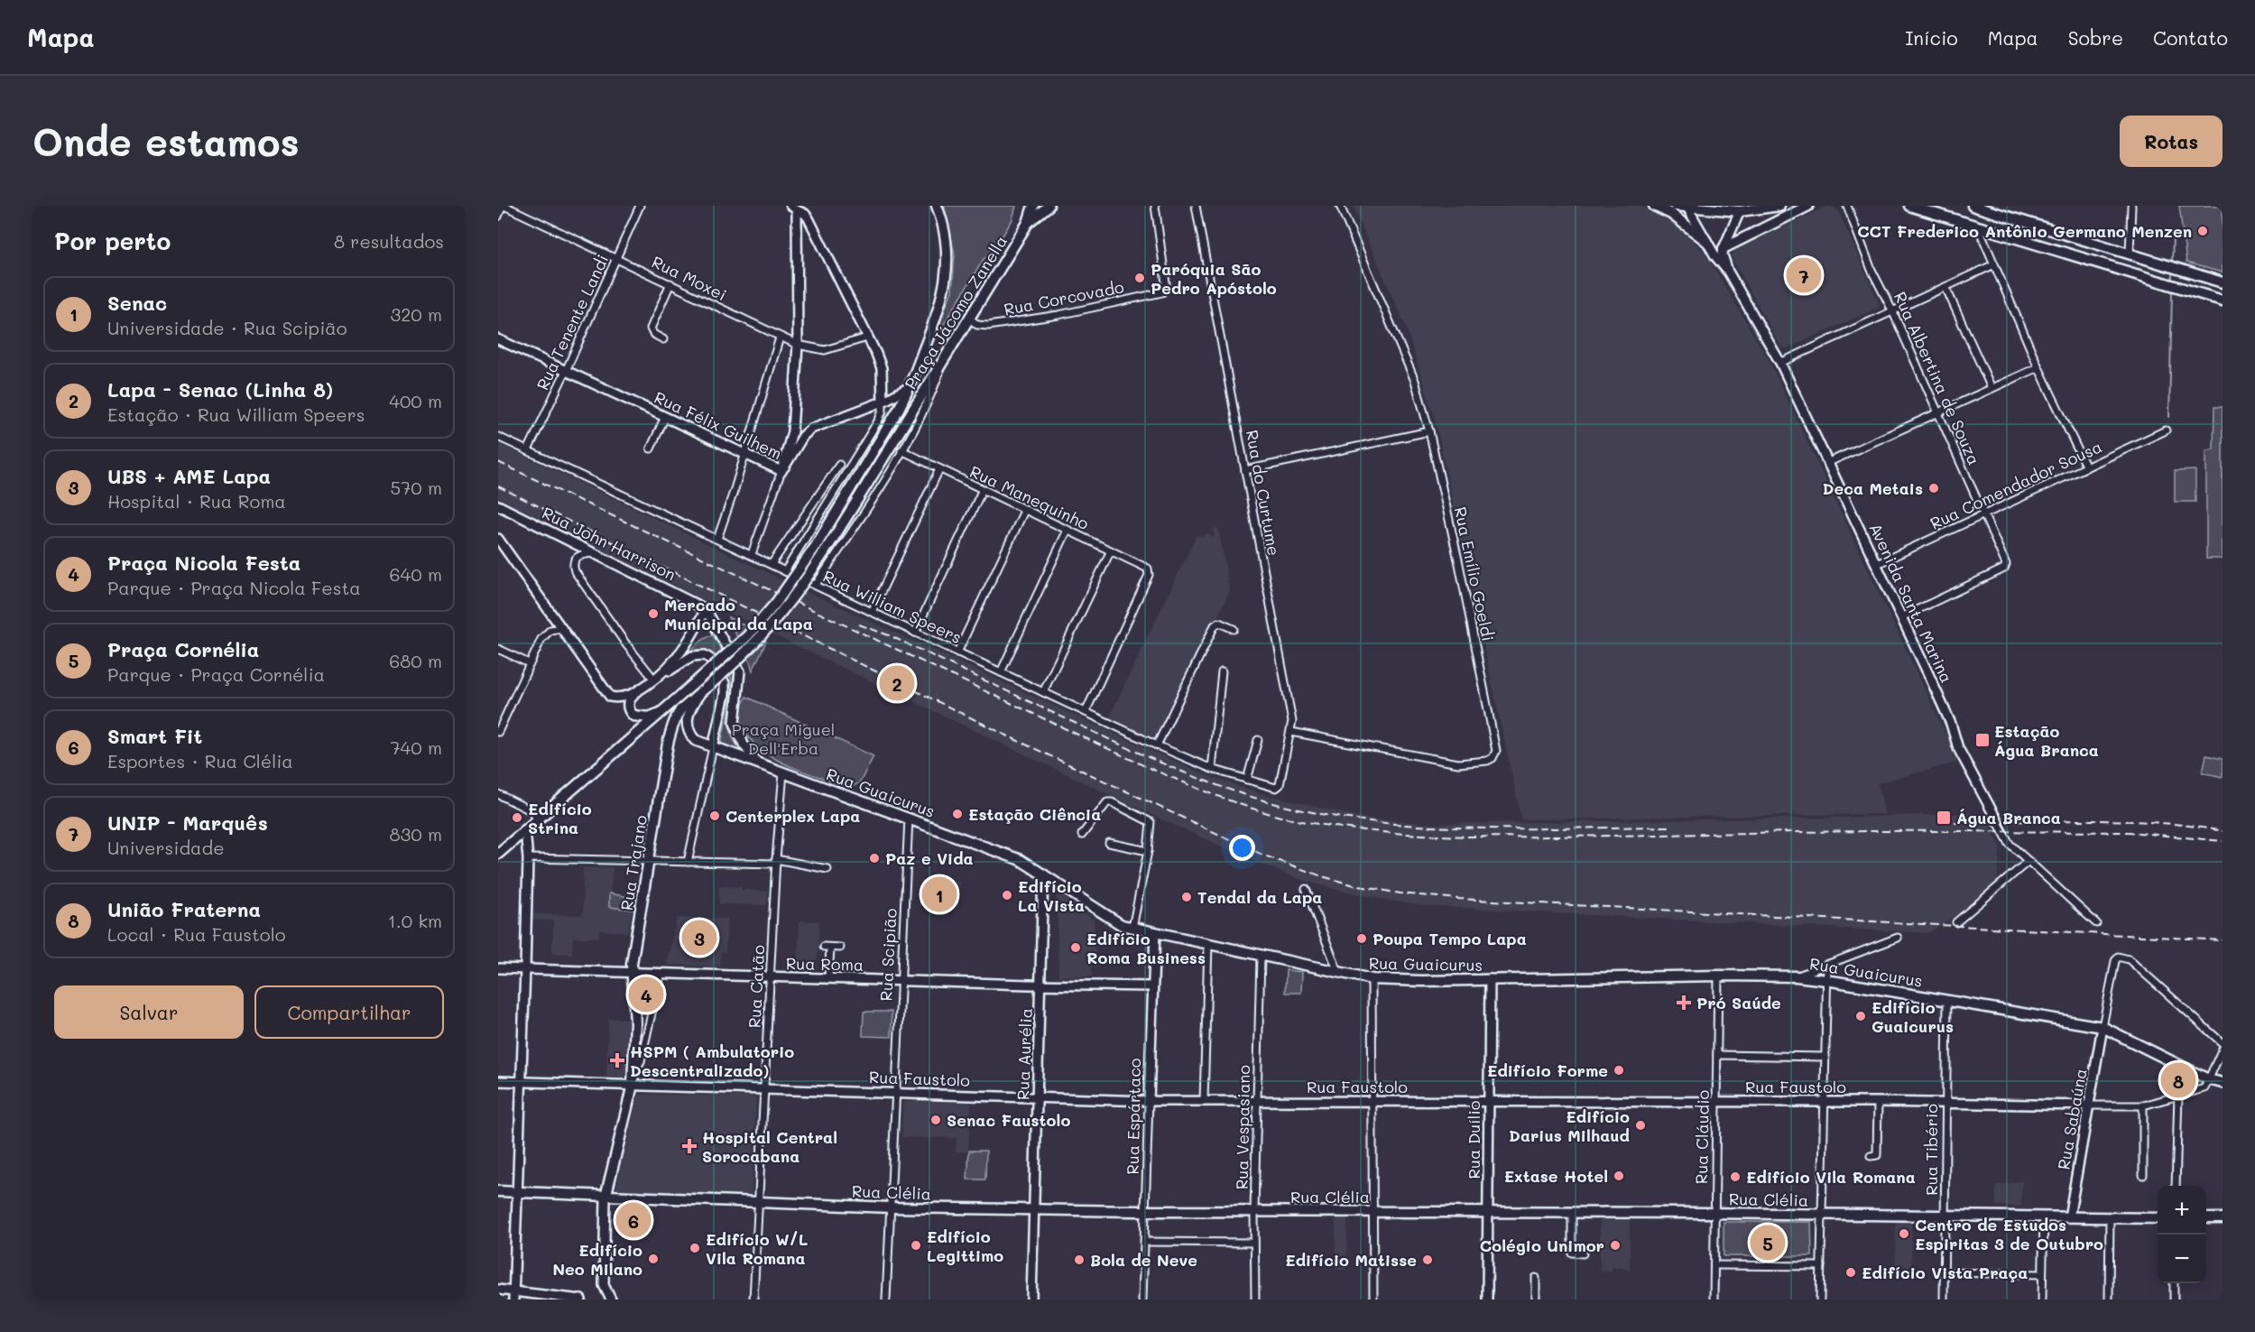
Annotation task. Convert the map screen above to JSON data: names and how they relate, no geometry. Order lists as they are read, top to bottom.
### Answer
{
  "streets": {
    "main road": [
      "Praça Jácomo Zanella",
      "Rua Guaicurus",
      "Rua Trajano",
      "Rua Clélia"
    ],
    "street": [
      "Rua Moxei",
      "Rua Corcovado",
      "Rua Tenente Landi",
      "Rua Albertina de Souza",
      "Rua Félix Guilhem",
      "Rua Comendador Sousa",
      "Rua do Curtume",
      "Rua Manequinho",
      "Rua John Harrison",
      "Rua Emílio Goeldi",
      "Avenida Santa Marina",
      "Rua William Speers",
      "Rua Scipião",
      "Rua Roma",
      "Rua Catão",
      "Rua Aurélia",
      "Rua Faustolo",
      "Rua Espártaco",
      "Rua Sabaúna",
      "Rua Vespasiano",
      "Rua Cláudio",
      "Rua Duílio",
      "Rua Tibério"
    ]
  },
  "crossings": [
    ["Rua Moxei", "Rua Tenente Landi"],
    ["Rua Corcovado", "Praça Jácomo Zanella"],
    ["Praça Jácomo Zanella", "Rua Félix Guilhem"],
    ["Praça Jácomo Zanella", "Rua Guaicurus"],
    ["Praça Jácomo Zanella", "Rua Trajano"],
    ["Rua Tenente Landi", "Rua Félix Guilhem"],
    ["Rua Tenente Landi", "Rua William Speers"],
    ["Rua Albertina de Souza", "Rua Comendador Sousa"],
    ["Rua Albertina de Souza", "Avenida Santa Marina"],
    ["Rua Comendador Sousa", "Avenida Santa Marina"],
    ["Rua do Curtume", "Rua Emílio Goeldi"],
    ["Rua do Curtume", "Rua William Speers"],
    ["Rua Manequinho", "Rua William Speers"],
    ["Rua Guaicurus", "Rua Scipião"],
    ["Rua Guaicurus", "Rua Catão"],
    ["Rua Guaicurus", "Rua Aurélia"],
    ["Rua Guaicurus", "Rua Faustolo"],
    ["Rua Guaicurus", "Rua Espártaco"],
    ["Rua Guaicurus", "Rua Sabaúna"],
    ["Rua Guaicurus", "Rua Vespasiano"],
    ["Rua Guaicurus", "Rua Cláudio"],
    ["Rua Guaicurus", "Rua Duílio"],
    ["Rua Guaicurus", "Rua Tibério"],
    ["Rua Trajano", "Rua Roma"],
    ["Rua Trajano", "Rua Faustolo"],
    ["Rua Trajano", "Rua Clélia"],
    ["Rua Scipião", "Rua Roma"],
    ["Rua Scipião", "Rua Faustolo"],
    ["Rua Scipião", "Rua Clélia"],
    ["Rua Roma", "Rua Catão"],
    ["Rua Roma", "Rua Aurélia"],
    ["Rua Roma", "Rua Espártaco"],
    ["Rua Catão", "Rua Faustolo"],
    ["Rua Catão", "Rua Clélia"],
    ["Rua Aurélia", "Rua Faustolo"],
    ["Rua Aurélia", "Rua Clélia"],
    ["Rua Faustolo", "Rua Espártaco"],
    ["Rua Faustolo", "Rua Sabaúna"],
    ["Rua Faustolo", "Rua Vespasiano"],
    ["Rua Faustolo", "Rua Cláudio"],
    ["Rua Faustolo", "Rua Duílio"],
    ["Rua Faustolo", "Rua Tibério"],
    ["Rua Espártaco", "Rua Clélia"],
    ["Rua Sabaúna", "Rua Clélia"],
    ["Rua Vespasiano", "Rua Clélia"],
    ["Rua Cláudio", "Rua Clélia"],
    ["Rua Duílio", "Rua Clélia"],
    ["Rua Tibério", "Rua Clélia"]
  ],
  "parks": ["Praça Miguel Dell'Erba"],
  "places": {
    "other": [
      "CCT Frederico Antônio Germano Menzen",
      "Paróquia São Pedro Apóstolo",
      "Deca Metais",
      "Mercado Municipal da Lapa",
      "Estação Ciência",
      "Centerplex Lapa",
      "Edifício Strina",
      "Paz e Vida",
      "Edifício La Vista",
      "Tendal da Lapa",
      "Poupa Tempo Lapa",
      "Edifício Roma Business",
      "Edifício Guaicurus",
      "Edifício Forme",
      "Senac Faustolo",
      "Edifício Darius Milhaud",
      "Extase Hotel",
      "Edifício Vila Romana",
      "Centro de Estudos Espiritas 3 de Outubro",
      "Edifício Legittimo",
      "Colégio Unimor",
      "Edifício W/L Vila Romana",
      "Edifício Neo Milano",
      "Bola de Neve",
      "Edifício Matisse",
      "Edifício Vista Praça"
    ],
    "transit": ["Estação Água Branca", "Água Branca"],
    "health": ["Pró Saúde", "HSPM ( Ambulatorio Descentralizado)", "Hospital Central Sorocabana"]
  },
  "page": {
    "header": "Mapa",
    "nav": [
      "Início",
      "Mapa",
      "Sobre",
      "Contato"
    ],
    "buttons": [
      "Rotas",
      ["Salvar", "Compartilhar"]
    ],
    "title": "Onde estamos",
    "heading": ["Por perto", "8 resultados"],
    "pins": [
      "7",
      "2",
      "1",
      "3",
      "4",
      "8",
      "6",
      "5"
    ],
    "list": [
      {
        "mark": "1",
        "name": "Senac",
        "note": "Universidade · Rua Scipião",
        "value": "320 m"
      },
      {
        "mark": "2",
        "name": "Lapa - Senac (Linha 8)",
        "note": "Estação · Rua William Speers",
        "value": "400 m"
      },
      {
        "mark": "3",
        "name": "UBS + AME Lapa",
        "note": "Hospital · Rua Roma",
        "value": "570 m"
      },
      {
        "mark": "4",
        "name": "Praça Nicola Festa",
        "note": "Parque · Praça Nicola Festa",
        "value": "640 m"
      },
      {
        "mark": "5",
        "name": "Praça Cornélia",
        "note": "Parque · Praça Cornélia",
        "value": "680 m"
      },
      {
        "mark": "6",
        "name": "Smart Fit",
        "note": "Esportes · Rua Clélia",
        "value": "740 m"
      },
      {
        "mark": "7",
        "name": "UNIP - Marquês",
        "note": "Universidade",
        "value": "830 m"
      },
      {
        "mark": "8",
        "name": "União Fraterna",
        "note": "Local · Rua Faustolo",
        "value": "1.0 km"
      }
    ],
    "map_buttons": ["+", "−"]
  }
}
